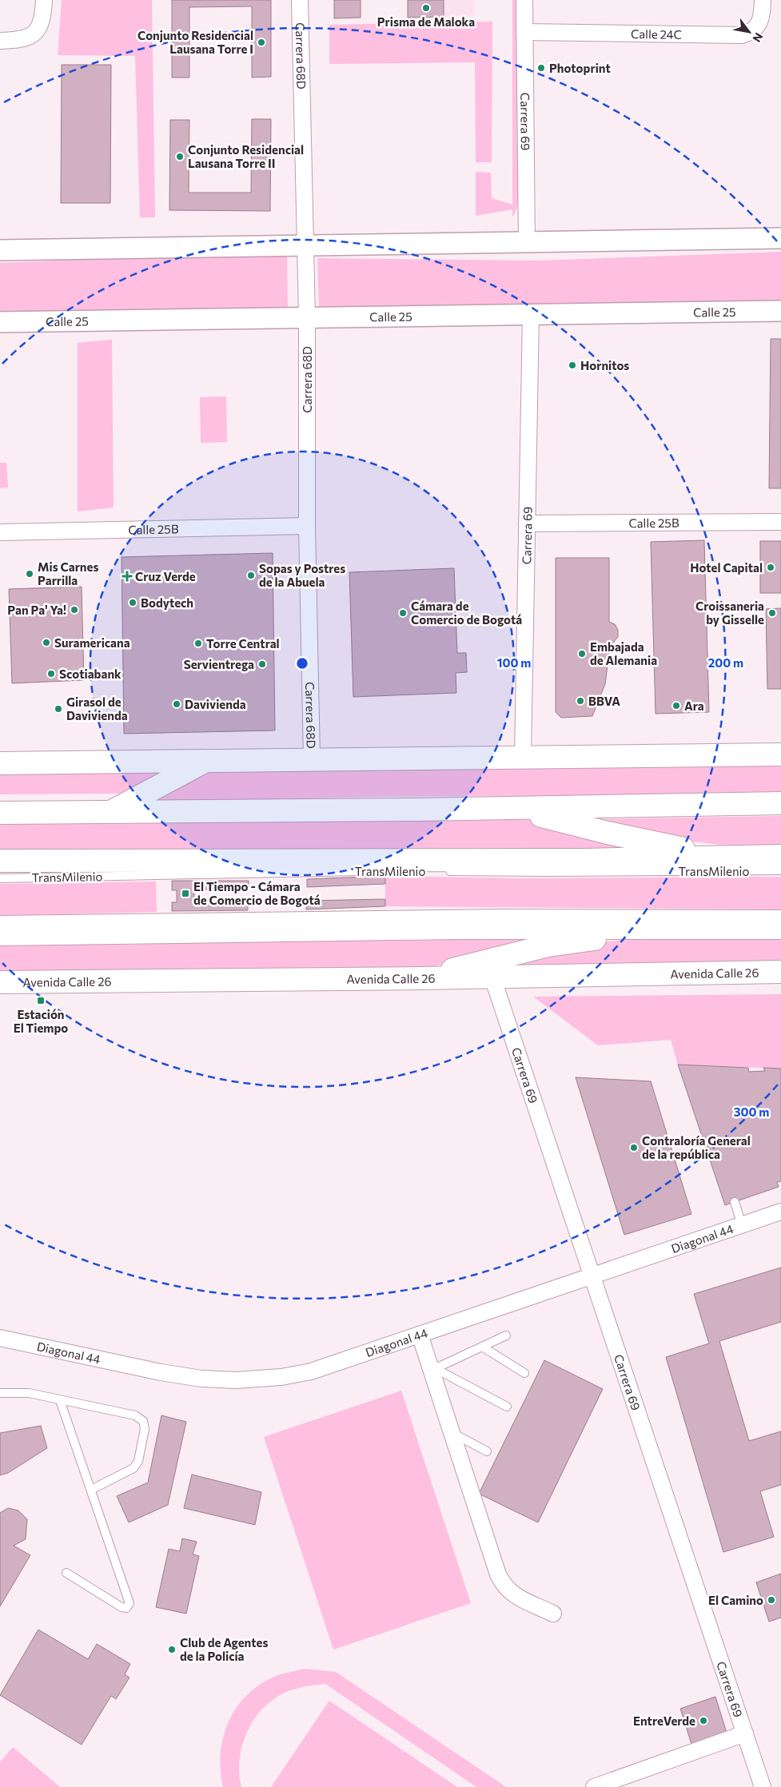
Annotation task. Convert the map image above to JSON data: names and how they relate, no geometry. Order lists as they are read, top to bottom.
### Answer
{
  "streets": {
    "main road": ["Avenida Calle 26"],
    "street": [
      "Calle 24C",
      "Carrera 68D",
      "Carrera 69",
      "Calle 25",
      "Calle 25B",
      "Diagonal 44"
    ],
    "lane": ["TransMilenio"]
  },
  "crossings": [
    ["Calle 24C", "Carrera 69"],
    ["Carrera 68D", "Calle 25"],
    ["Carrera 68D", "Calle 25B"],
    ["Carrera 69", "Calle 25"],
    ["Carrera 69", "Calle 25B"],
    ["Carrera 69", "Avenida Calle 26"],
    ["Carrera 69", "Diagonal 44"]
  ],
  "places": {
    "other": [
      "Prisma de Maloka",
      "Conjunto Residencial Lausana Torre I",
      "Photoprint",
      "Conjunto Residencial Lausana Torre II",
      "Hornitos",
      "Hotel Capital",
      "Mis Carnes Parrilla",
      "Sopas y Postres de la Abuela",
      "Bodytech",
      "Pan Pa' Ya!",
      "Cámara de Comercio de Bogotá",
      "Croissaneria by Gisselle",
      "Suramericana",
      "Torre Central",
      "Embajada de Alemania",
      "Servientrega",
      "Scotiabank",
      "BBVA",
      "Davivienda",
      "Ara",
      "Girasol de Davivienda",
      "Contraloría General de la república",
      "El Camino",
      "Club de Agentes de la Policía",
      "EntreVerde"
    ],
    "health": ["Cruz Verde"],
    "transit": ["El Tiempo - Cámara de Comercio de Bogotá", "Estación El Tiempo"]
  },
  "north": "bottom right",
  "rings": ["100 m", "200 m", "300 m"]
}
